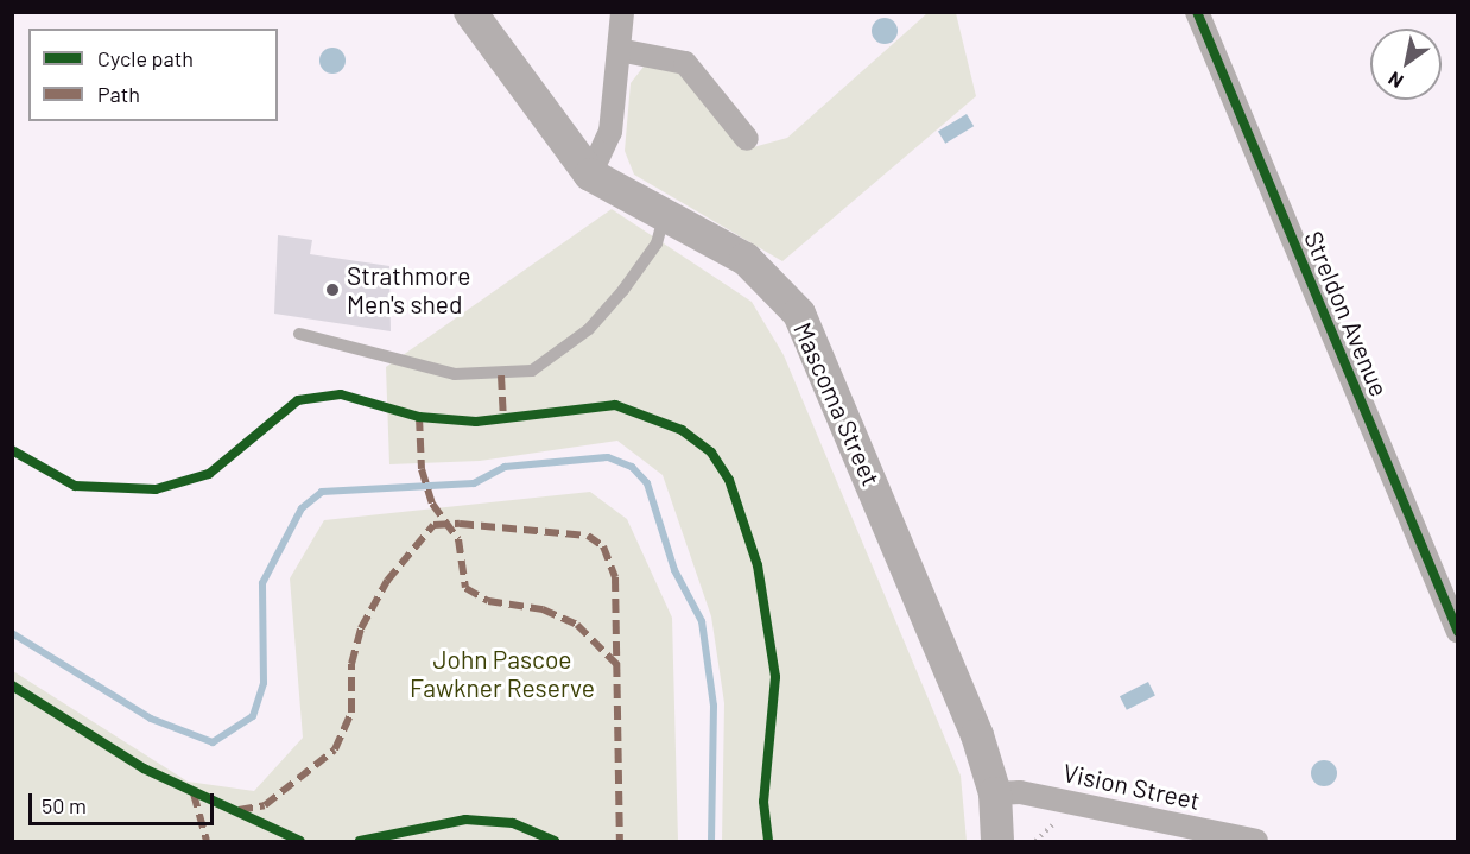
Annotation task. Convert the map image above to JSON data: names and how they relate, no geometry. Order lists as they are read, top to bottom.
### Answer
{
  "streets": {
    "main road": ["Mascoma Street"],
    "street": ["Streldon Avenue", "Vision Street"]
  },
  "crossings": [
    ["Mascoma Street", "Vision Street"]
  ],
  "parks": ["John Pascoe Fawkner Reserve"],
  "places": ["Strathmore Men's shed"],
  "legend": ["Cycle path", "Path"],
  "scale_bar": "50 m",
  "north": "bottom left"
}
